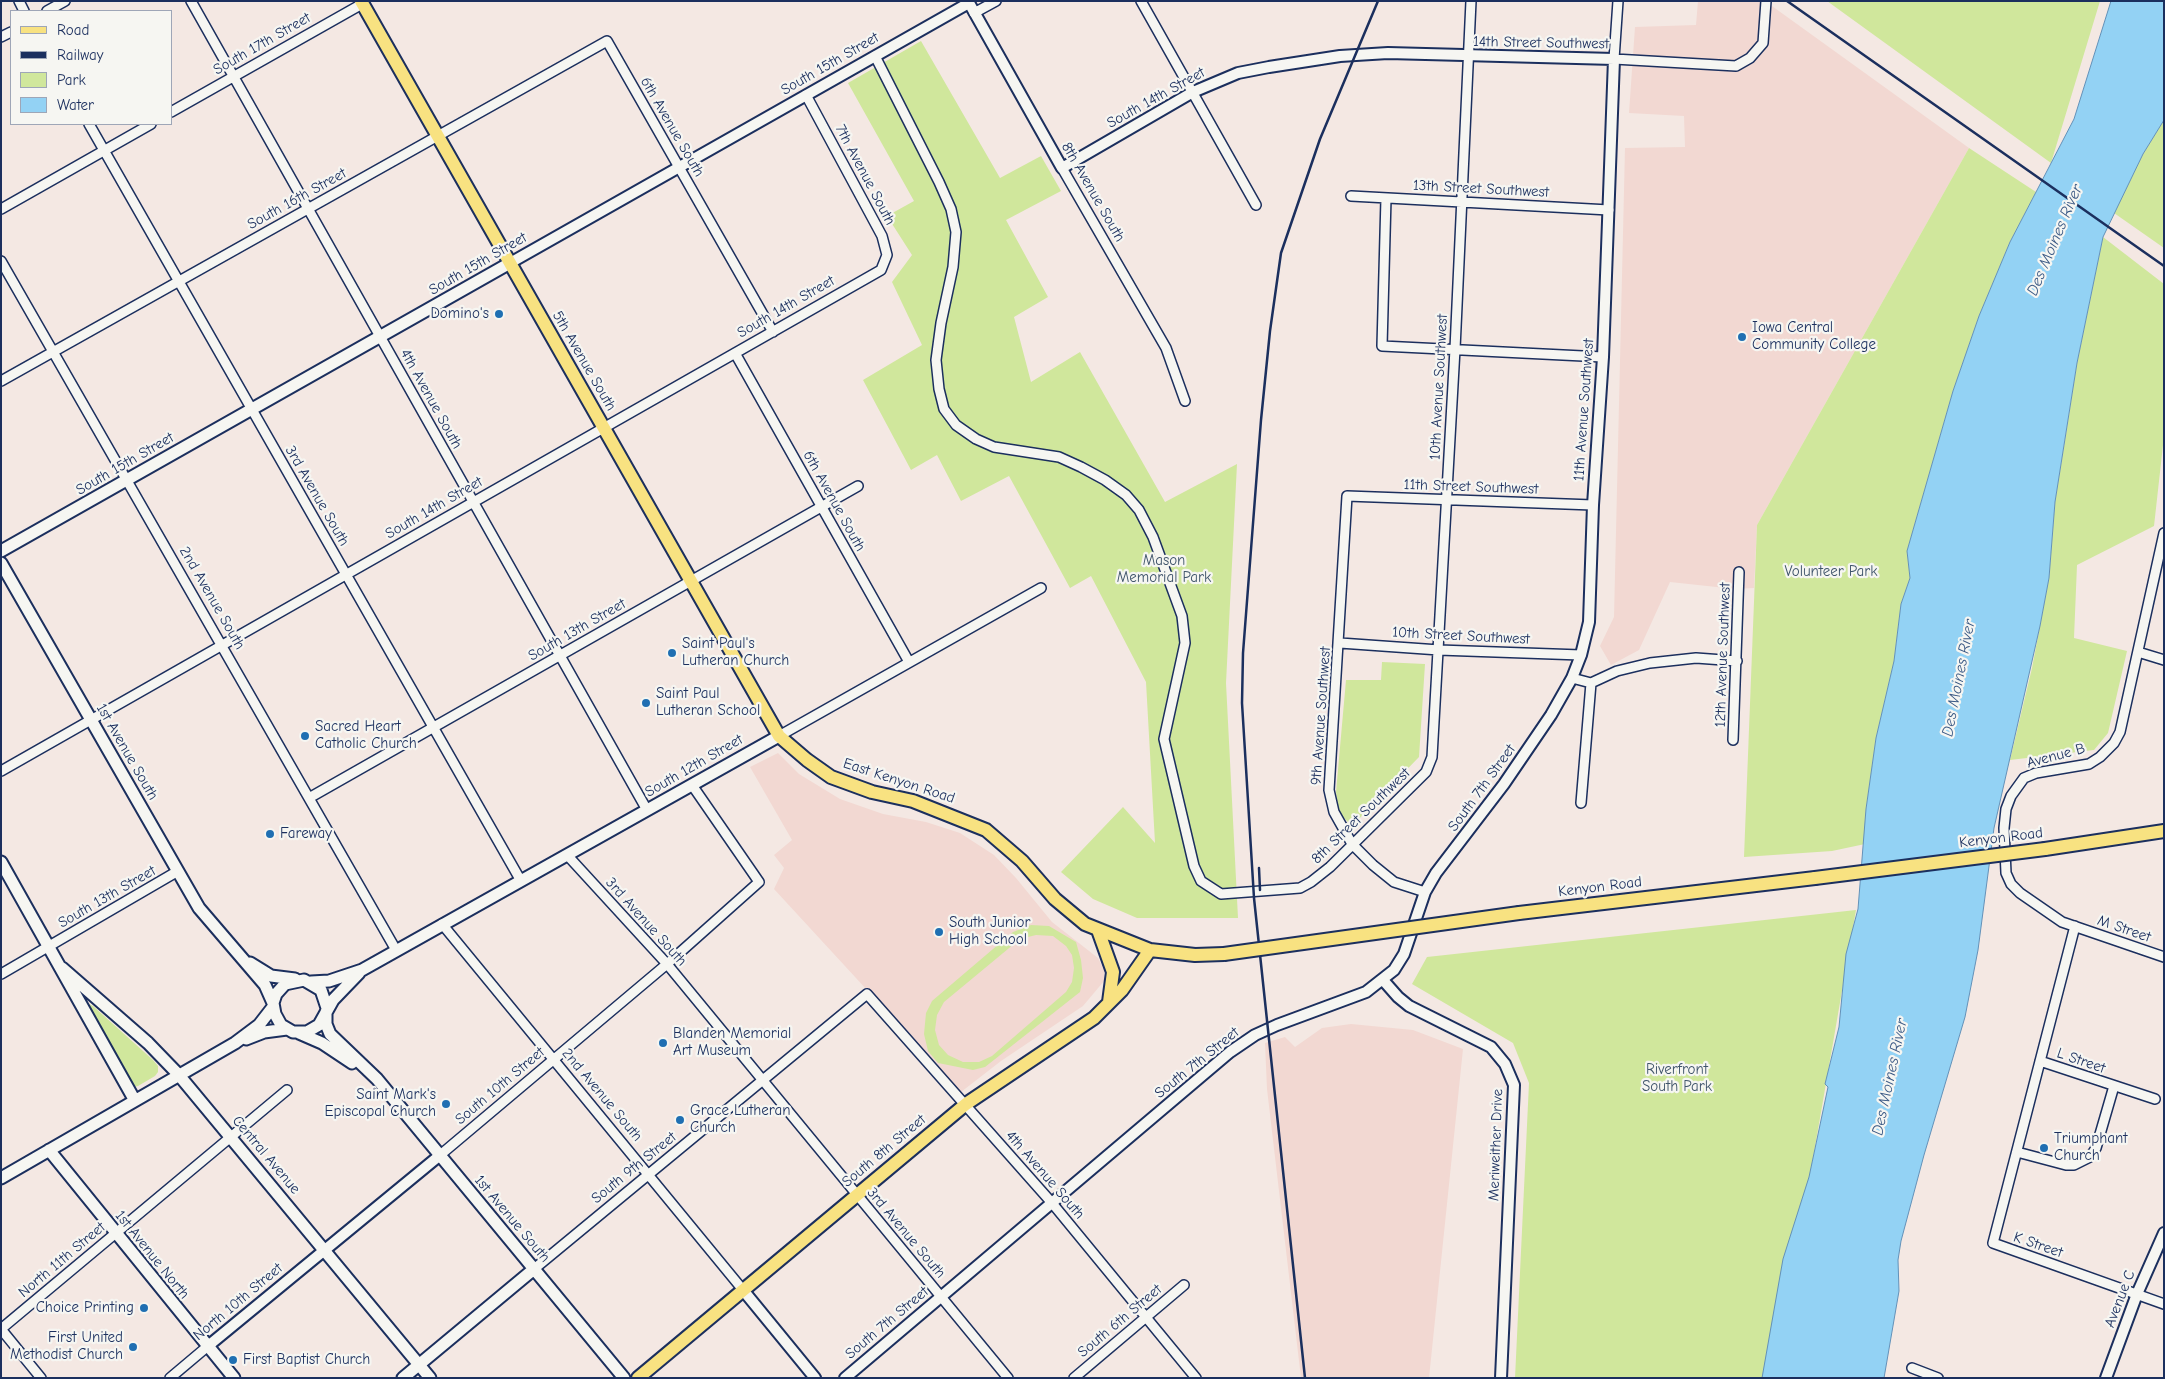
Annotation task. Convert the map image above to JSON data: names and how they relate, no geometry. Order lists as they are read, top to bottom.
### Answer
{
  "streets": {
    "main road": [
      "South 15th Street",
      "5th Avenue South",
      "1st Avenue South",
      "South 12th Street",
      "East Kenyon Road",
      "Kenyon Road",
      "South 8th Street",
      "Central Avenue",
      "South 9th Street",
      "1st Avenue North"
    ],
    "street": [
      "14th Street Southwest",
      "South 17th Street",
      "South 14th Street",
      "6th Avenue South",
      "7th Avenue South",
      "13th Street Southwest",
      "8th Avenue South",
      "South 16th Street",
      "10th Avenue Southwest",
      "4th Avenue South",
      "11th Avenue Southwest",
      "11th Street Southwest",
      "3rd Avenue South",
      "2nd Avenue South",
      "South 13th Street",
      "10th Street Southwest",
      "12th Avenue Southwest",
      "9th Avenue Southwest",
      "Avenue B",
      "South 7th Street",
      "8th Street Southwest",
      "M Street",
      "L Street",
      "South 10th Street",
      "Meriweither Drive",
      "K Street",
      "North 11th Street",
      "Avenue C",
      "North 10th Street",
      "South 6th Street"
    ]
  },
  "crossings": [
    ["14th Street Southwest", "South 14th Street"],
    ["14th Street Southwest", "10th Avenue Southwest"],
    ["14th Street Southwest", "11th Avenue Southwest"],
    ["South 17th Street", "5th Avenue South"],
    ["South 17th Street", "4th Avenue South"],
    ["South 15th Street", "6th Avenue South"],
    ["South 15th Street", "7th Avenue South"],
    ["South 15th Street", "8th Avenue South"],
    ["South 15th Street", "5th Avenue South"],
    ["South 15th Street", "4th Avenue South"],
    ["South 15th Street", "3rd Avenue South"],
    ["South 15th Street", "2nd Avenue South"],
    ["South 15th Street", "8th Street Southwest"],
    ["South 14th Street", "6th Avenue South"],
    ["South 14th Street", "7th Avenue South"],
    ["South 14th Street", "8th Avenue South"],
    ["South 14th Street", "5th Avenue South"],
    ["South 14th Street", "4th Avenue South"],
    ["South 14th Street", "3rd Avenue South"],
    ["South 14th Street", "2nd Avenue South"],
    ["South 14th Street", "1st Avenue South"],
    ["6th Avenue South", "South 16th Street"],
    ["6th Avenue South", "South 13th Street"],
    ["6th Avenue South", "South 12th Street"],
    ["13th Street Southwest", "10th Avenue Southwest"],
    ["13th Street Southwest", "11th Avenue Southwest"],
    ["South 16th Street", "5th Avenue South"],
    ["South 16th Street", "4th Avenue South"],
    ["South 16th Street", "3rd Avenue South"],
    ["South 16th Street", "2nd Avenue South"],
    ["5th Avenue South", "South 13th Street"],
    ["5th Avenue South", "South 12th Street"],
    ["5th Avenue South", "East Kenyon Road"],
    ["10th Avenue Southwest", "11th Street Southwest"],
    ["10th Avenue Southwest", "10th Street Southwest"],
    ["10th Avenue Southwest", "8th Street Southwest"],
    ["4th Avenue South", "South 13th Street"],
    ["4th Avenue South", "South 12th Street"],
    ["4th Avenue South", "South 7th Street"],
    ["4th Avenue South", "South 8th Street"],
    ["4th Avenue South", "South 9th Street"],
    ["4th Avenue South", "South 6th Street"],
    ["11th Avenue Southwest", "11th Street Southwest"],
    ["11th Avenue Southwest", "10th Street Southwest"],
    ["11th Avenue Southwest", "South 7th Street"],
    ["11th Street Southwest", "9th Avenue Southwest"],
    ["3rd Avenue South", "South 13th Street"],
    ["3rd Avenue South", "South 12th Street"],
    ["3rd Avenue South", "South 7th Street"],
    ["3rd Avenue South", "South 10th Street"],
    ["3rd Avenue South", "South 8th Street"],
    ["3rd Avenue South", "South 9th Street"],
    ["2nd Avenue South", "South 13th Street"],
    ["2nd Avenue South", "South 12th Street"],
    ["2nd Avenue South", "South 10th Street"],
    ["2nd Avenue South", "South 8th Street"],
    ["2nd Avenue South", "South 9th Street"],
    ["South 13th Street", "1st Avenue South"],
    ["South 13th Street", "Central Avenue"],
    ["10th Street Southwest", "9th Avenue Southwest"],
    ["9th Avenue Southwest", "South 7th Street"],
    ["9th Avenue Southwest", "8th Street Southwest"],
    ["1st Avenue South", "South 12th Street"],
    ["1st Avenue South", "South 10th Street"],
    ["1st Avenue South", "South 9th Street"],
    ["Avenue B", "M Street"],
    ["South 12th Street", "East Kenyon Road"],
    ["South 12th Street", "South 10th Street"],
    ["East Kenyon Road", "Kenyon Road"],
    ["South 7th Street", "Meriweither Drive"],
    ["Kenyon Road", "South 8th Street"],
    ["L Street", "K Street"],
    ["South 10th Street", "Central Avenue"],
    ["South 10th Street", "North 10th Street"],
    ["Central Avenue", "South 9th Street"],
    ["Central Avenue", "North 11th Street"],
    ["Central Avenue", "North 10th Street"],
    ["K Street", "Avenue C"],
    ["1st Avenue North", "North 11th Street"],
    ["1st Avenue North", "North 10th Street"]
  ],
  "water": ["Des Moines River"],
  "parks": ["Mason Memorial Park", "Volunteer Park", "Riverfront South Park"],
  "places": [
    "Domino's",
    "Iowa Central Community College",
    "Saint Paul's Lutheran Church",
    "Saint Paul Lutheran School",
    "Sacred Heart Catholic Church",
    "Fareway",
    "South Junior High School",
    "Blanden Memorial Art Museum",
    "Saint Mark's Episcopal Church",
    "Grace Lutheran Church",
    "Triumphant Church",
    "Choice Printing",
    "First United Methodist Church",
    "First Baptist Church"
  ],
  "legend": [
    "Road",
    "Railway",
    "Park",
    "Water"
  ]
}
